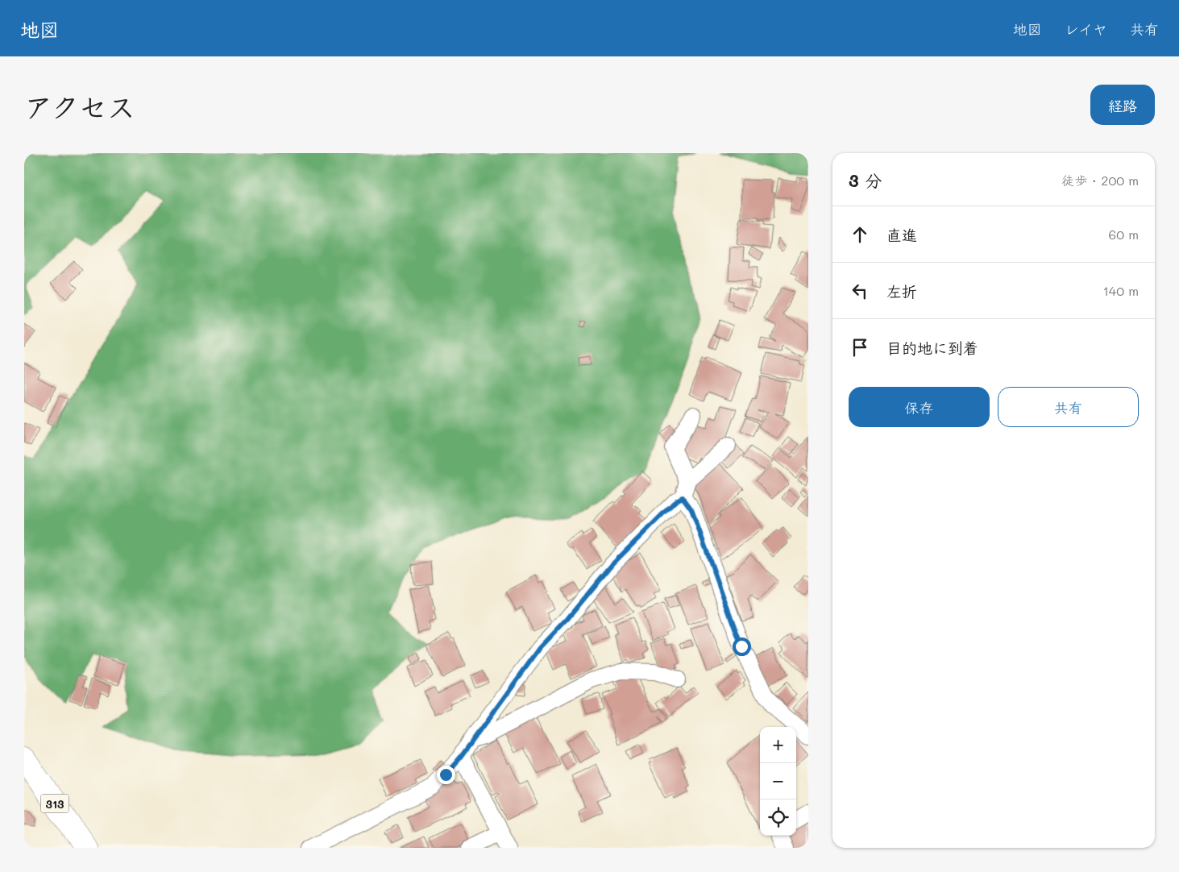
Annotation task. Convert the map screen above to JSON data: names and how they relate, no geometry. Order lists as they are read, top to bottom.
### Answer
{
  "streets": {
    "highway": ["313"]
  },
  "page": {
    "header": "地図",
    "nav": ["地図", "レイヤ", "共有"],
    "title": "アクセス",
    "buttons": [
      "経路",
      ["保存", "共有"]
    ],
    "heading": ["3 分", "徒歩 · 200 m"],
    "list": [
      ["直進", "60 m"],
      ["左折", "140 m"],
      "目的地に到着"
    ],
    "map_buttons": ["+", "−"]
  }
}
